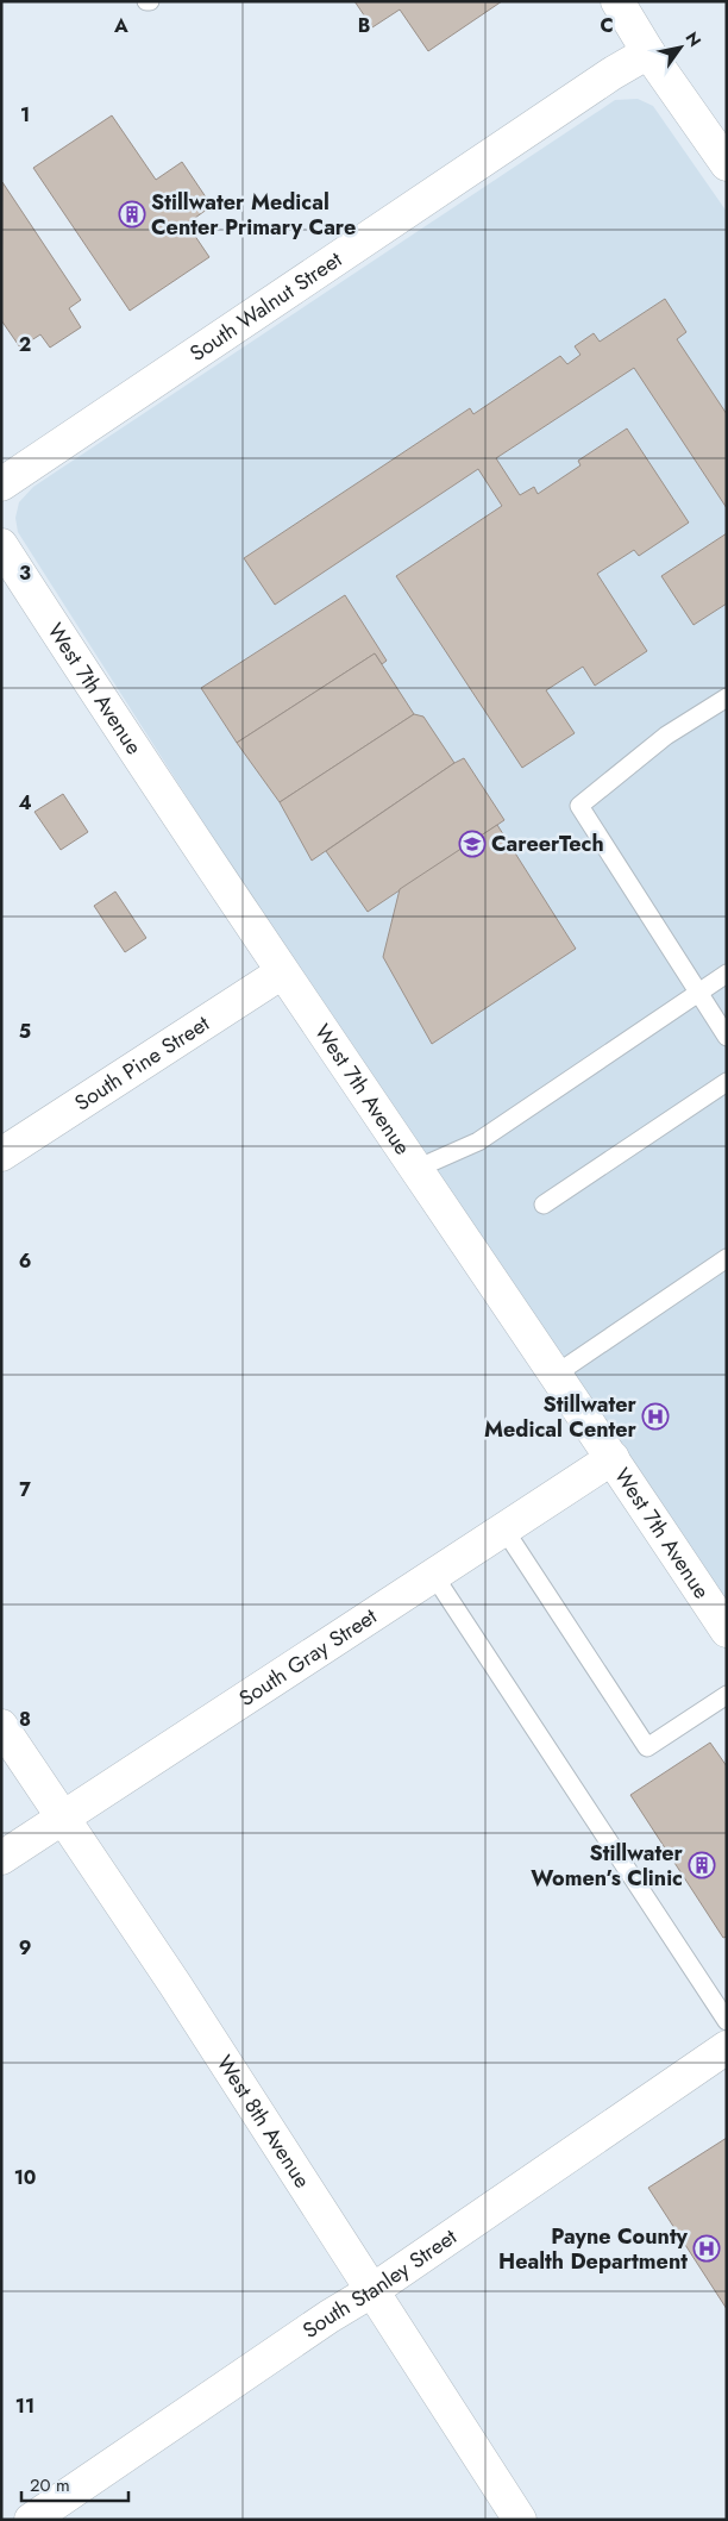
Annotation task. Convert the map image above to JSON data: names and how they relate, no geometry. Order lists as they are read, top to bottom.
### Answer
{
  "streets": {
    "main road": [
      "South Walnut Street",
      "West 7th Avenue",
      "South Pine Street",
      "South Gray Street",
      "West 8th Avenue",
      "South Stanley Street"
    ]
  },
  "crossings": [
    ["West 7th Avenue", "South Pine Street"],
    ["West 7th Avenue", "South Gray Street"],
    ["South Gray Street", "West 8th Avenue"],
    ["West 8th Avenue", "South Stanley Street"]
  ],
  "places": {
    "building": ["Stillwater Medical Center Primary Care", "Stillwater Women’s Clinic"],
    "school or university": ["CareerTech"],
    "hospital": ["Stillwater Medical Center", "Payne County Health Department"]
  },
  "scale_bar": "20 m",
  "north": "top right",
  "grid": {
    "columns": ["A", "B", "C"],
    "rows": [
      "1",
      "2",
      "3",
      "4",
      "5",
      "6",
      "7",
      "8",
      "9",
      "10",
      "11"
    ]
  }
}
